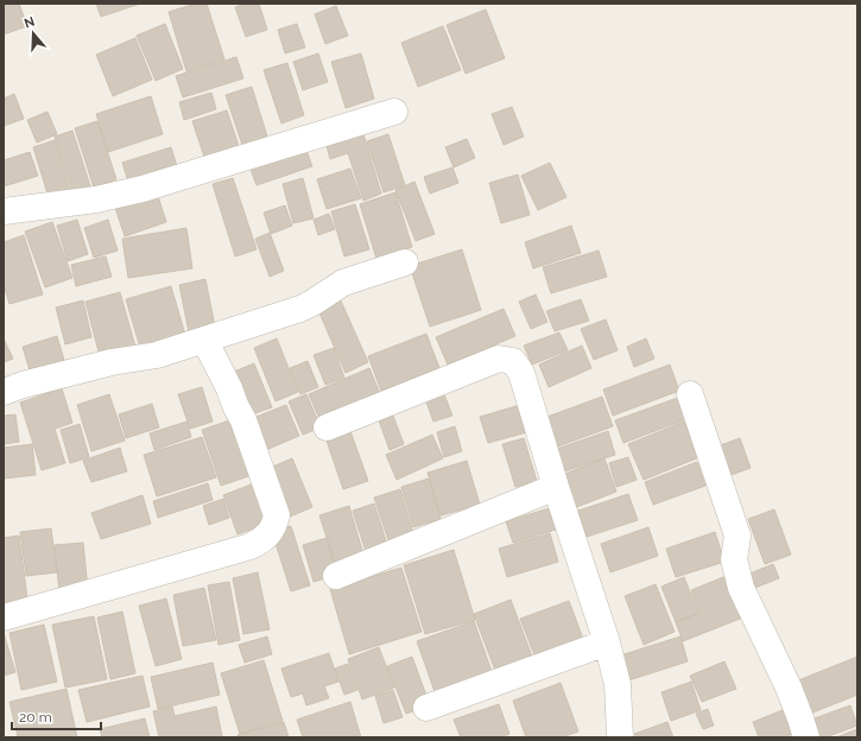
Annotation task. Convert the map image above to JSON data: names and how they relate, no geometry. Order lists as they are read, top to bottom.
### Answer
{
  "scale_bar": "20 m",
  "north": "top"
}
